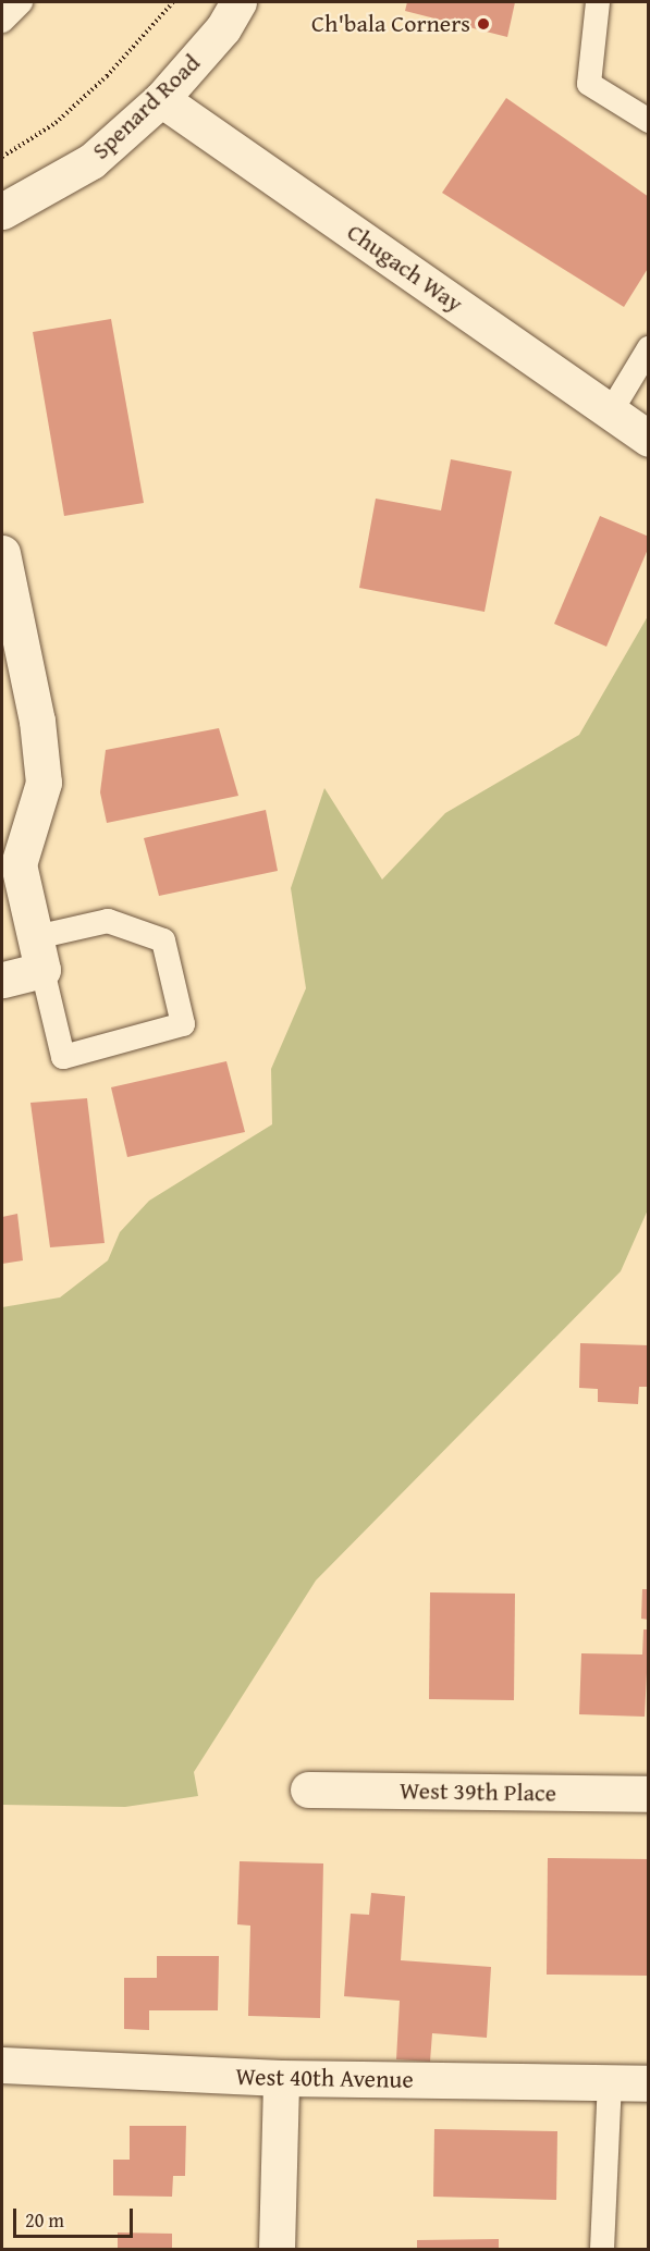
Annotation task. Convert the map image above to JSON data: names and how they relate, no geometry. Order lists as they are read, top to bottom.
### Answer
{
  "streets": {
    "street": [
      "Spenard Road",
      "Chugach Way",
      "West 39th Place",
      "West 40th Avenue"
    ]
  },
  "crossings": [
    ["Spenard Road", "Chugach Way"]
  ],
  "places": ["Ch'bala Corners"],
  "scale_bar": "20 m"
}
